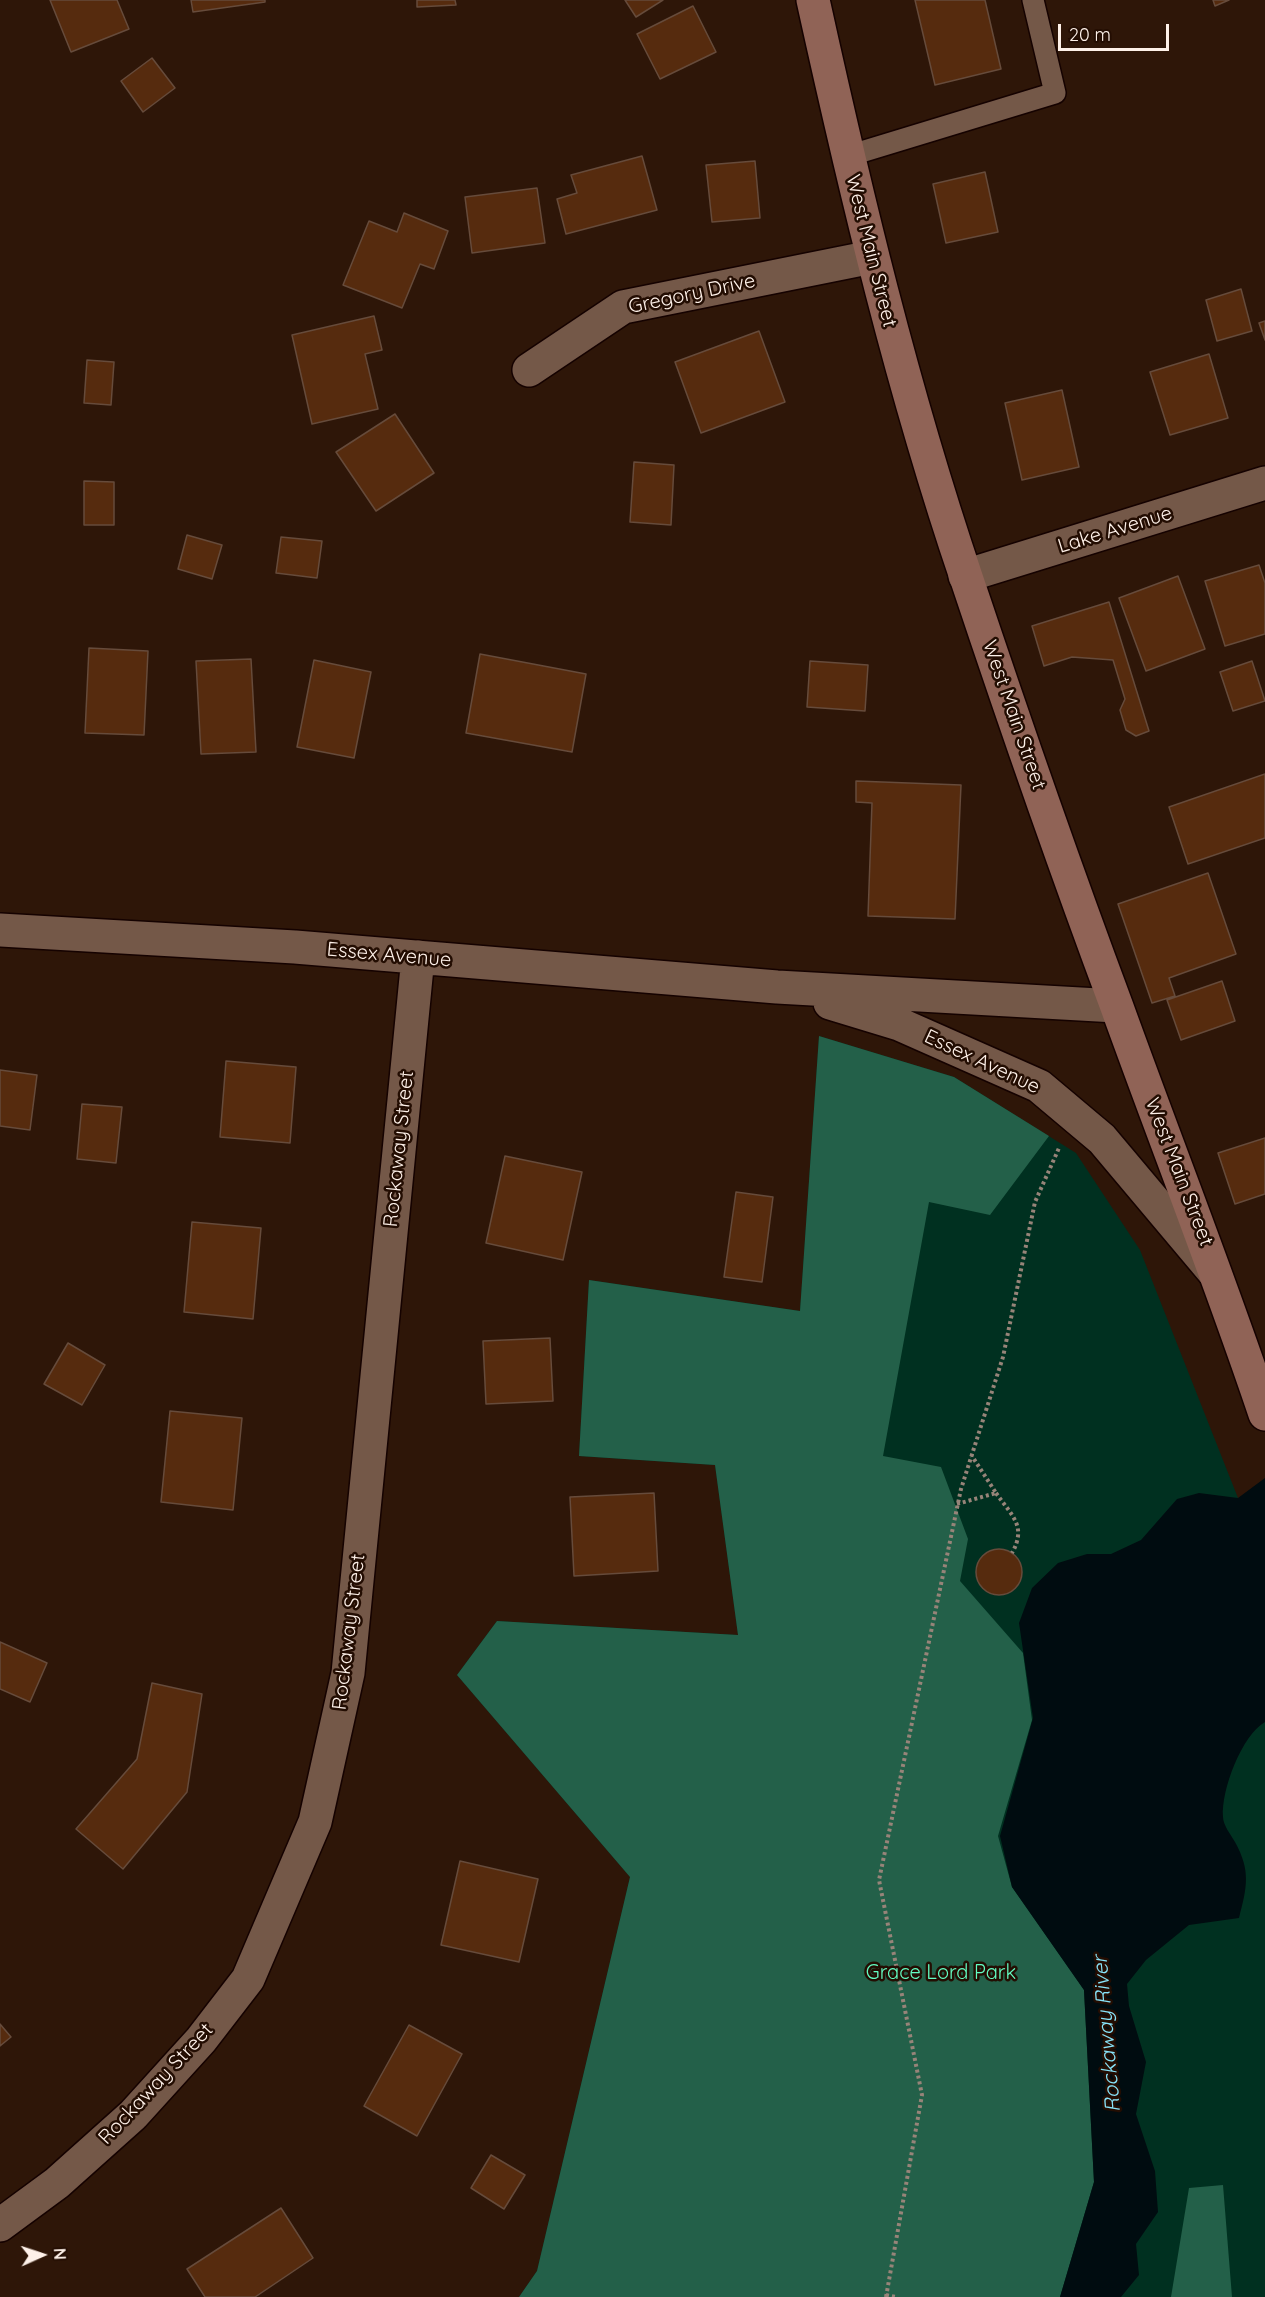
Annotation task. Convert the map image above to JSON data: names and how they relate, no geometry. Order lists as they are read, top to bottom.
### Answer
{
  "streets": {
    "street": [
      "West Main Street",
      "Gregory Drive",
      "Lake Avenue",
      "Essex Avenue",
      "Rockaway Street"
    ]
  },
  "crossings": [
    ["West Main Street", "Gregory Drive"],
    ["West Main Street", "Lake Avenue"],
    ["West Main Street", "Essex Avenue"],
    ["Essex Avenue", "Rockaway Street"]
  ],
  "water": ["Rockaway River"],
  "parks": ["Grace Lord Park"],
  "scale_bar": "20 m",
  "north": "right"
}
